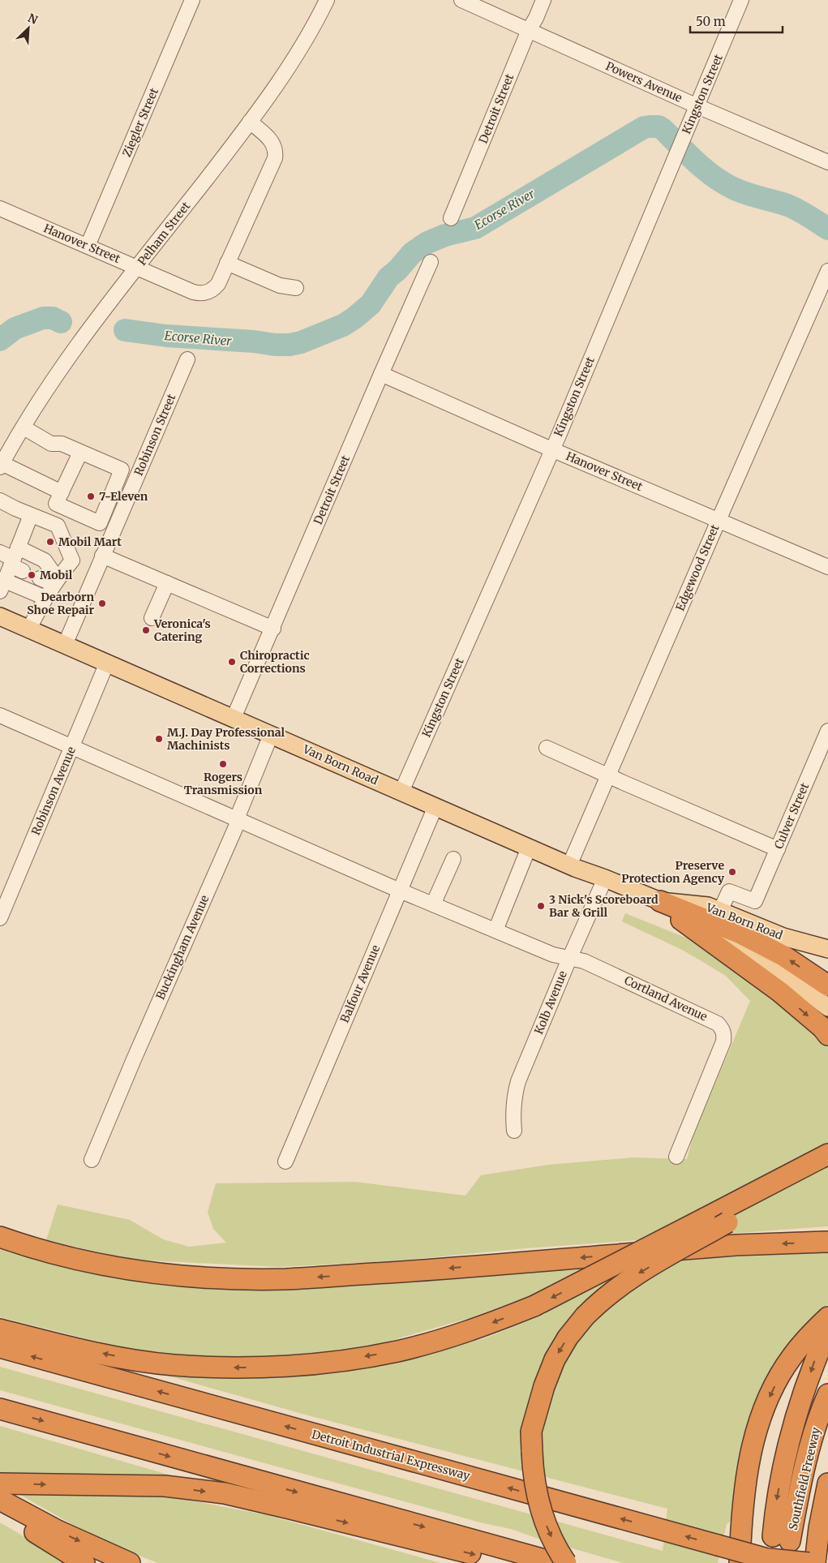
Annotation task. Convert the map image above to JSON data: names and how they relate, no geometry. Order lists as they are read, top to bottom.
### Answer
{
  "streets": {
    "highway": ["Detroit Industrial Expressway", "Southfield Freeway"],
    "main road": ["Van Born Road"],
    "street": [
      "Powers Avenue",
      "Kingston Street",
      "Detroit Street",
      "Ziegler Street",
      "Pelham Street",
      "Hanover Street",
      "Robinson Street",
      "Edgewood Street",
      "Robinson Avenue",
      "Culver Street",
      "Buckingham Avenue",
      "Balfour Avenue",
      "Cortland Avenue",
      "Kolb Avenue"
    ]
  },
  "crossings": [
    ["Powers Avenue", "Kingston Street"],
    ["Powers Avenue", "Detroit Street"],
    ["Kingston Street", "Hanover Street"],
    ["Kingston Street", "Van Born Road"],
    ["Detroit Street", "Hanover Street"],
    ["Detroit Street", "Van Born Road"],
    ["Ziegler Street", "Hanover Street"],
    ["Pelham Street", "Hanover Street"],
    ["Hanover Street", "Edgewood Street"],
    ["Robinson Street", "Van Born Road"],
    ["Edgewood Street", "Van Born Road"],
    ["Van Born Road", "Robinson Avenue"],
    ["Van Born Road", "Culver Street"],
    ["Van Born Road", "Buckingham Avenue"],
    ["Van Born Road", "Balfour Avenue"],
    ["Van Born Road", "Kolb Avenue"],
    ["Cortland Avenue", "Kolb Avenue"]
  ],
  "water": ["Ecorse River"],
  "places": [
    "7-Eleven",
    "Mobil Mart",
    "Mobil",
    "Dearborn Shoe Repair",
    "Veronica's Catering",
    "Chiropractic Corrections",
    "M.J. Day Professional Machinists",
    "Rogers Transmission",
    "Preserve Protection Agency",
    "3 Nick's Scoreboard Bar & Grill"
  ],
  "scale_bar": "50 m",
  "north": "top right"
}
